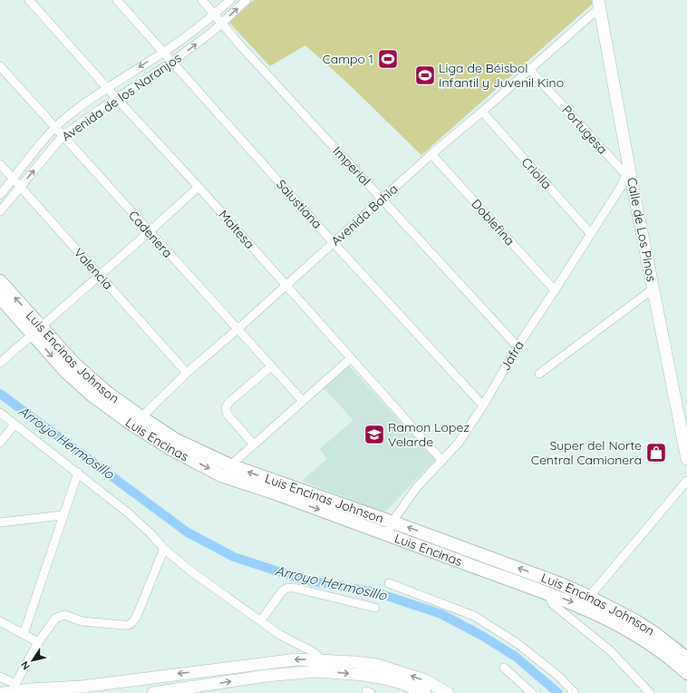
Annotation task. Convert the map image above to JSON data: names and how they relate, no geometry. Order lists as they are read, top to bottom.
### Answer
{
  "streets": {
    "main road": ["Luis Encinas Johnson", "Luis Encinas"],
    "street": [
      "Avenida de los Naranjos",
      "Portugesa",
      "Imperial",
      "Criolla",
      "Salustiana",
      "Avenida Bahia",
      "Doblefina",
      "Maltesa",
      "Calle de Los Pinos",
      "Cadenera",
      "Valencia",
      "Jafra"
    ]
  },
  "crossings": [
    ["Avenida de los Naranjos", "Imperial"],
    ["Avenida de los Naranjos", "Salustiana"],
    ["Avenida de los Naranjos", "Maltesa"],
    ["Avenida de los Naranjos", "Cadenera"],
    ["Avenida de los Naranjos", "Valencia"],
    ["Portugesa", "Avenida Bahia"],
    ["Portugesa", "Calle de Los Pinos"],
    ["Portugesa", "Jafra"],
    ["Imperial", "Avenida Bahia"],
    ["Imperial", "Jafra"],
    ["Criolla", "Avenida Bahia"],
    ["Criolla", "Jafra"],
    ["Salustiana", "Avenida Bahia"],
    ["Salustiana", "Jafra"],
    ["Avenida Bahia", "Doblefina"],
    ["Avenida Bahia", "Maltesa"],
    ["Avenida Bahia", "Calle de Los Pinos"],
    ["Avenida Bahia", "Cadenera"],
    ["Avenida Bahia", "Valencia"],
    ["Avenida Bahia", "Luis Encinas Johnson"],
    ["Avenida Bahia", "Luis Encinas"],
    ["Doblefina", "Jafra"],
    ["Maltesa", "Jafra"],
    ["Calle de Los Pinos", "Jafra"],
    ["Luis Encinas Johnson", "Jafra"],
    ["Luis Encinas Johnson", "Luis Encinas"],
    ["Jafra", "Luis Encinas"]
  ],
  "one_way": ["Luis Encinas Johnson", "Luis Encinas"],
  "water": ["Arroyo Hermosillo"],
  "places": {
    "sports": ["Campo 1", "Liga de Béisbol Infantil y Juvenil Kino"],
    "school or university": ["Ramon Lopez Velarde"],
    "shop": ["Super del Norte Central Camionera"]
  },
  "north": "bottom left"
}
